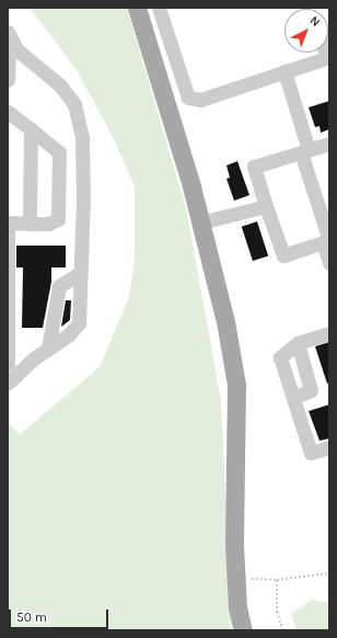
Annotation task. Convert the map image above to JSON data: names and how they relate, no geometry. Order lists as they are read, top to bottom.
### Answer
{
  "scale_bar": "50 m",
  "north": "top right"
}
